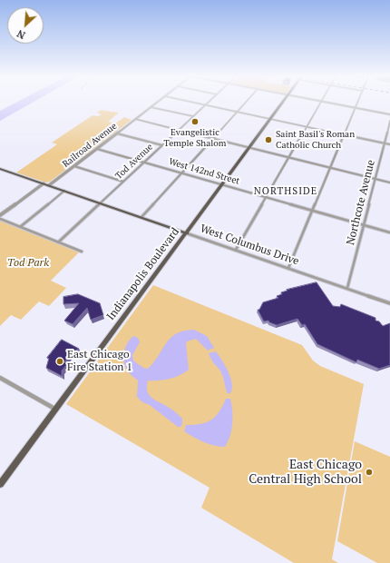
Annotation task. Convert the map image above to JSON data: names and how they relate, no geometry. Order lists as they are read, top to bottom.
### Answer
{
  "streets": {
    "main road": ["West Columbus Drive", "Indianapolis Boulevard"],
    "street": [
      "Railroad Avenue",
      "Tod Avenue",
      "West 142nd Street",
      "Northcote Avenue"
    ]
  },
  "crossings": [
    ["Railroad Avenue", "West 142nd Street"],
    ["Railroad Avenue", "West Columbus Drive"],
    ["Tod Avenue", "West 142nd Street"],
    ["Tod Avenue", "West Columbus Drive"],
    ["West 142nd Street", "Northcote Avenue"],
    ["West 142nd Street", "Indianapolis Boulevard"],
    ["Northcote Avenue", "West Columbus Drive"],
    ["West Columbus Drive", "Indianapolis Boulevard"]
  ],
  "districts": ["NORTHSIDE"],
  "parks": ["Tod Park"],
  "places": [
    "Evangelistic Temple Shalom",
    "Saint Basil's Roman Catholic Church",
    "East Chicago Fire Station 1",
    "East Chicago Central High School"
  ],
  "north": "bottom left"
}
